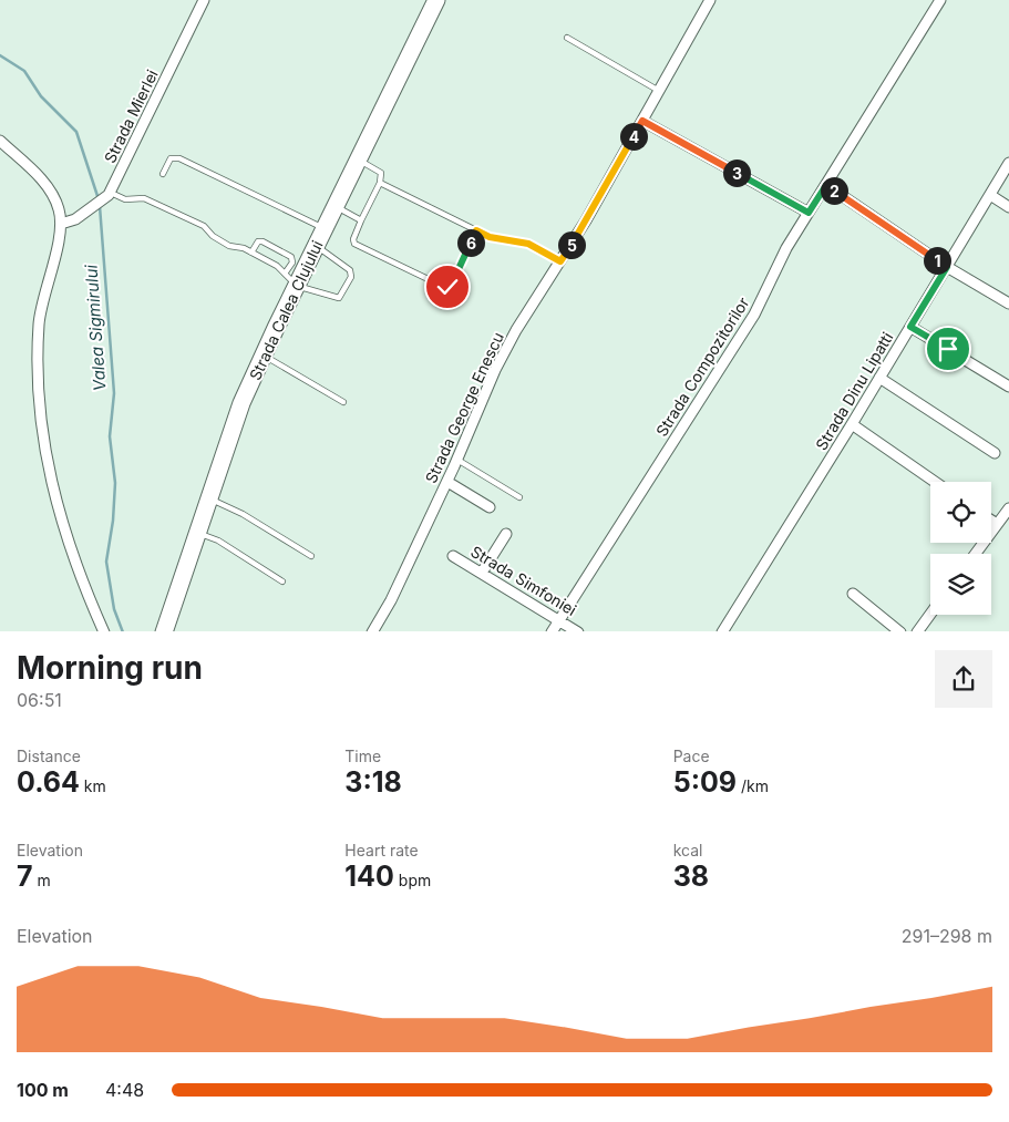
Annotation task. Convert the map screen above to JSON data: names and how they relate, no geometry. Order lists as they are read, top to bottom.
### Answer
{
  "streets": {
    "highway": ["Strada Calea Clujului"],
    "street": [
      "Strada Mierlei",
      "Strada Compozitorilor",
      "Strada Dinu Lipatti",
      "Strada George Enescu",
      "Strada Simfoniei"
    ]
  },
  "crossings": [
    ["Strada Compozitorilor", "Strada Simfoniei"]
  ],
  "water": ["Valea Sigmirului"],
  "page": {
    "pins": [
      "4",
      "3",
      "2",
      "6",
      "5",
      "1"
    ],
    "heading": ["Morning run", "06:51"],
    "stats": [
      ["Distance", "0.64 km"],
      ["Time", "3:18"],
      ["Pace", "5:09 /km"],
      ["Elevation", "7 m"],
      ["Heart rate", "140 bpm"],
      ["kcal", "38"]
    ],
    "chart": ["Elevation", "291–298 m"],
    "list": [
      {
        "name": "100 m",
        "note": "4:48"
      }
    ]
  }
}
